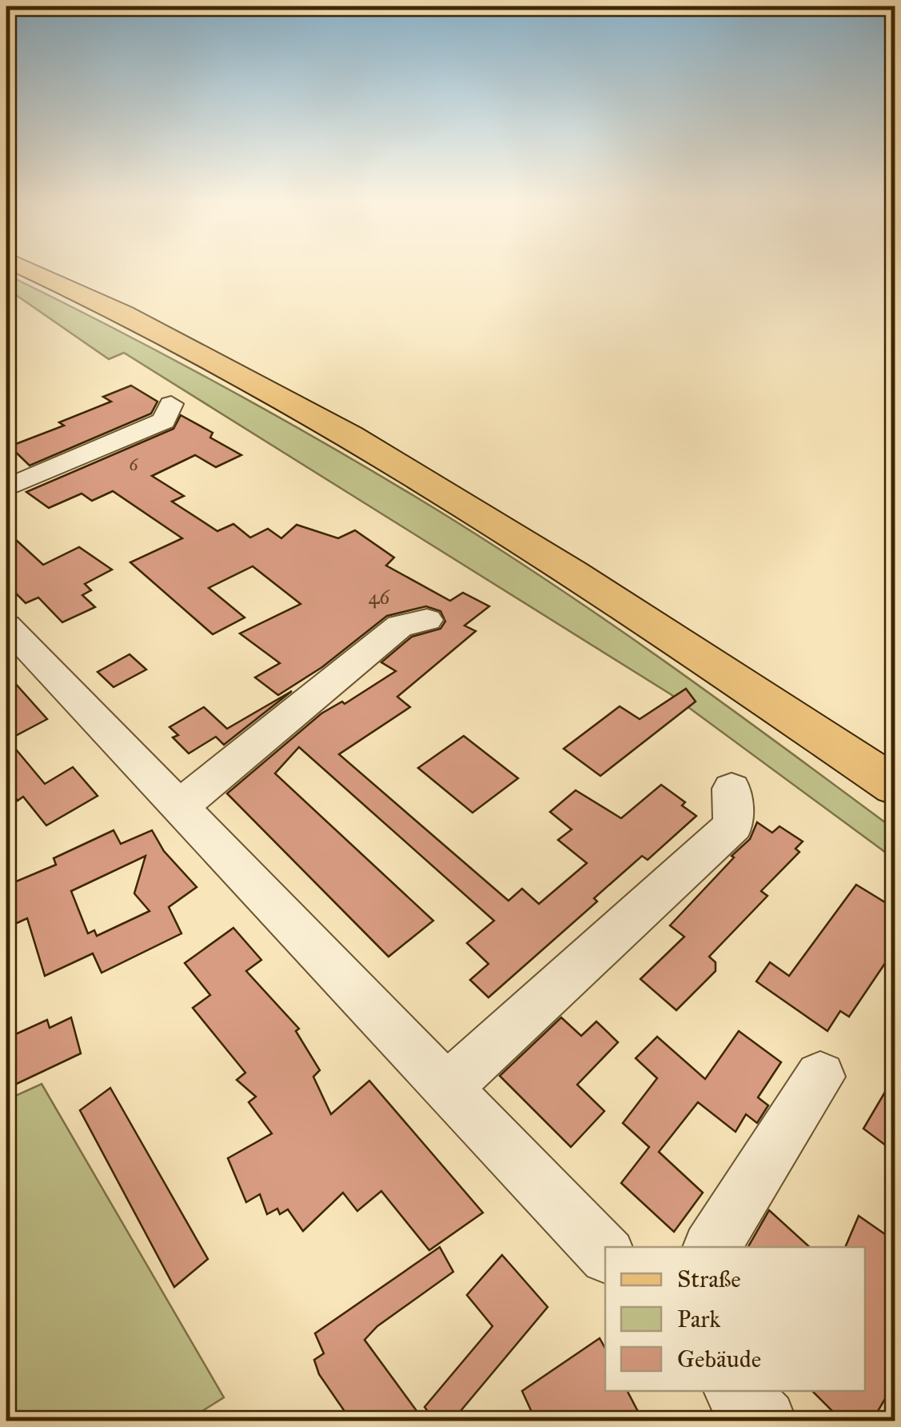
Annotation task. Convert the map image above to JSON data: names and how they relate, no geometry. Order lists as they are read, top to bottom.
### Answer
{
  "house_numbers": ["6", "46"],
  "legend": ["Straße", "Park", "Gebäude"]
}
